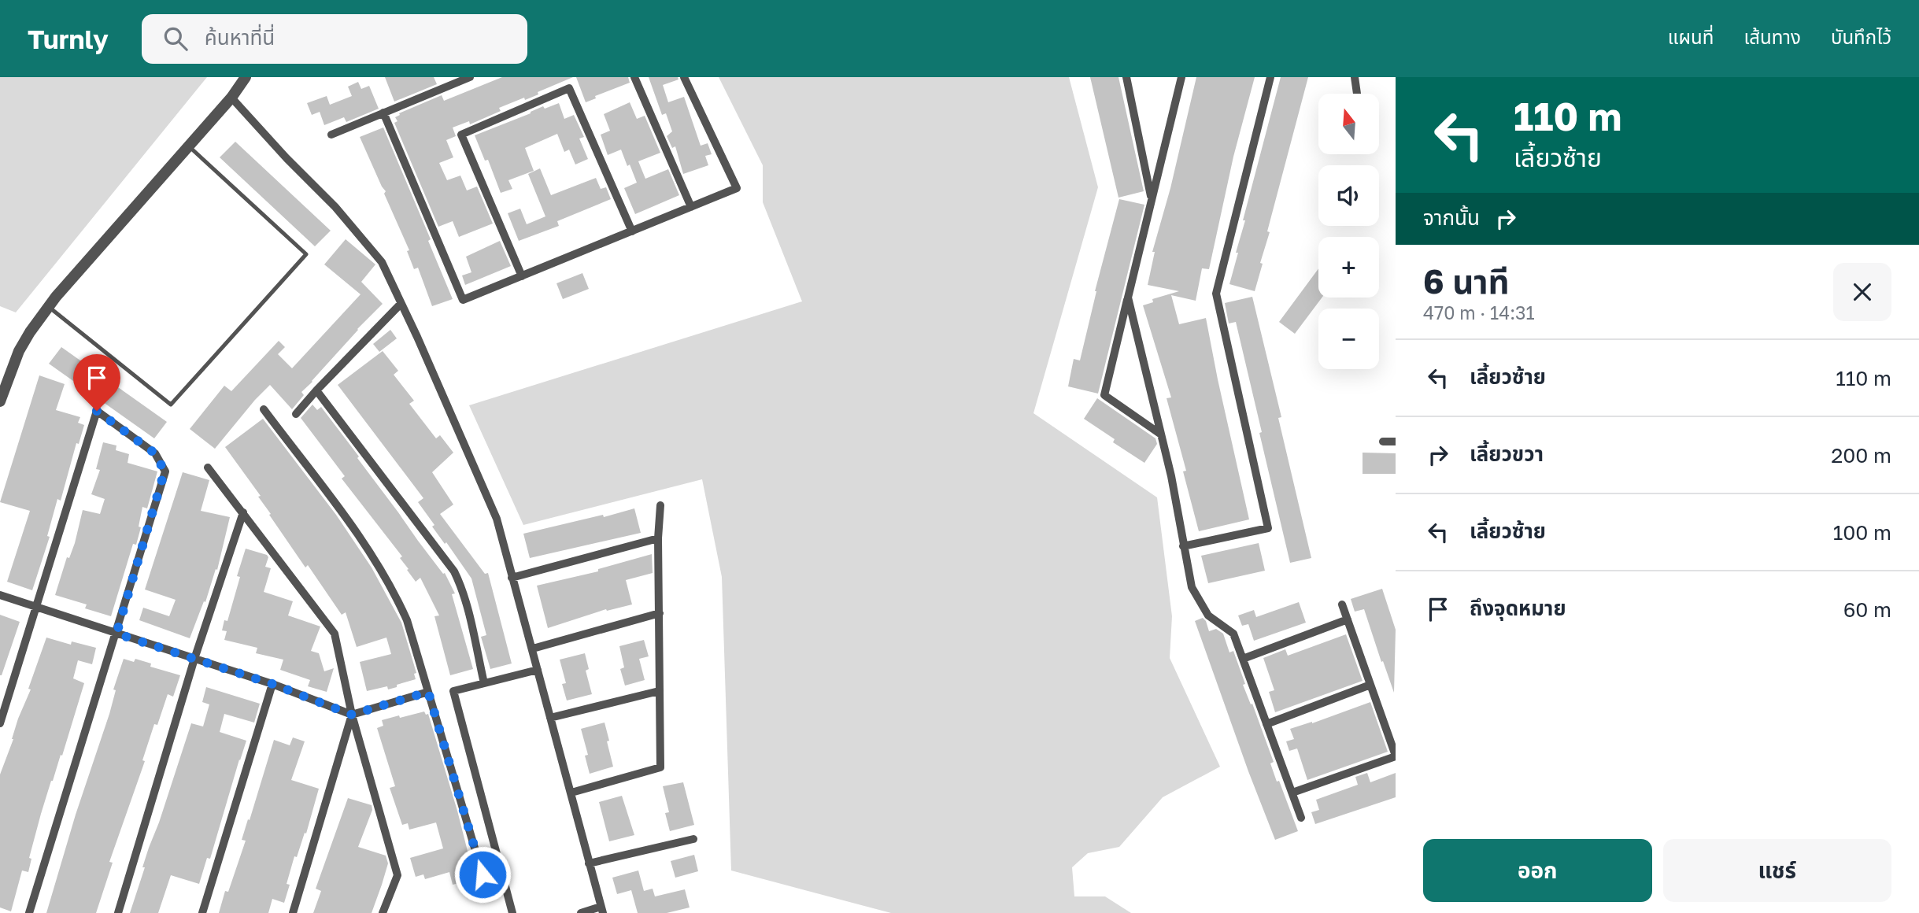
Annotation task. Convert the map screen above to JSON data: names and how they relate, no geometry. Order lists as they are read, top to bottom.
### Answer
{
  "north": "top",
  "page": {
    "header": "Turnly",
    "search": "ค้นหาที่นี่",
    "nav": ["แผนที่", "เส้นทาง", "บันทึกไว้"],
    "turn": ["110 m", "เลี้ยวซ้าย"],
    "map_buttons": ["+", "−"],
    "then": "จากนั้น",
    "heading": ["6 นาที", "470 m · 14:31"],
    "list": [
      {
        "name": "เลี้ยวซ้าย",
        "value": "110 m"
      },
      {
        "name": "เลี้ยวขวา",
        "value": "200 m"
      },
      {
        "name": "เลี้ยวซ้าย",
        "value": "100 m"
      },
      {
        "name": "ถึงจุดหมาย",
        "value": "60 m"
      }
    ],
    "buttons": ["ออก", "แชร์"]
  }
}
